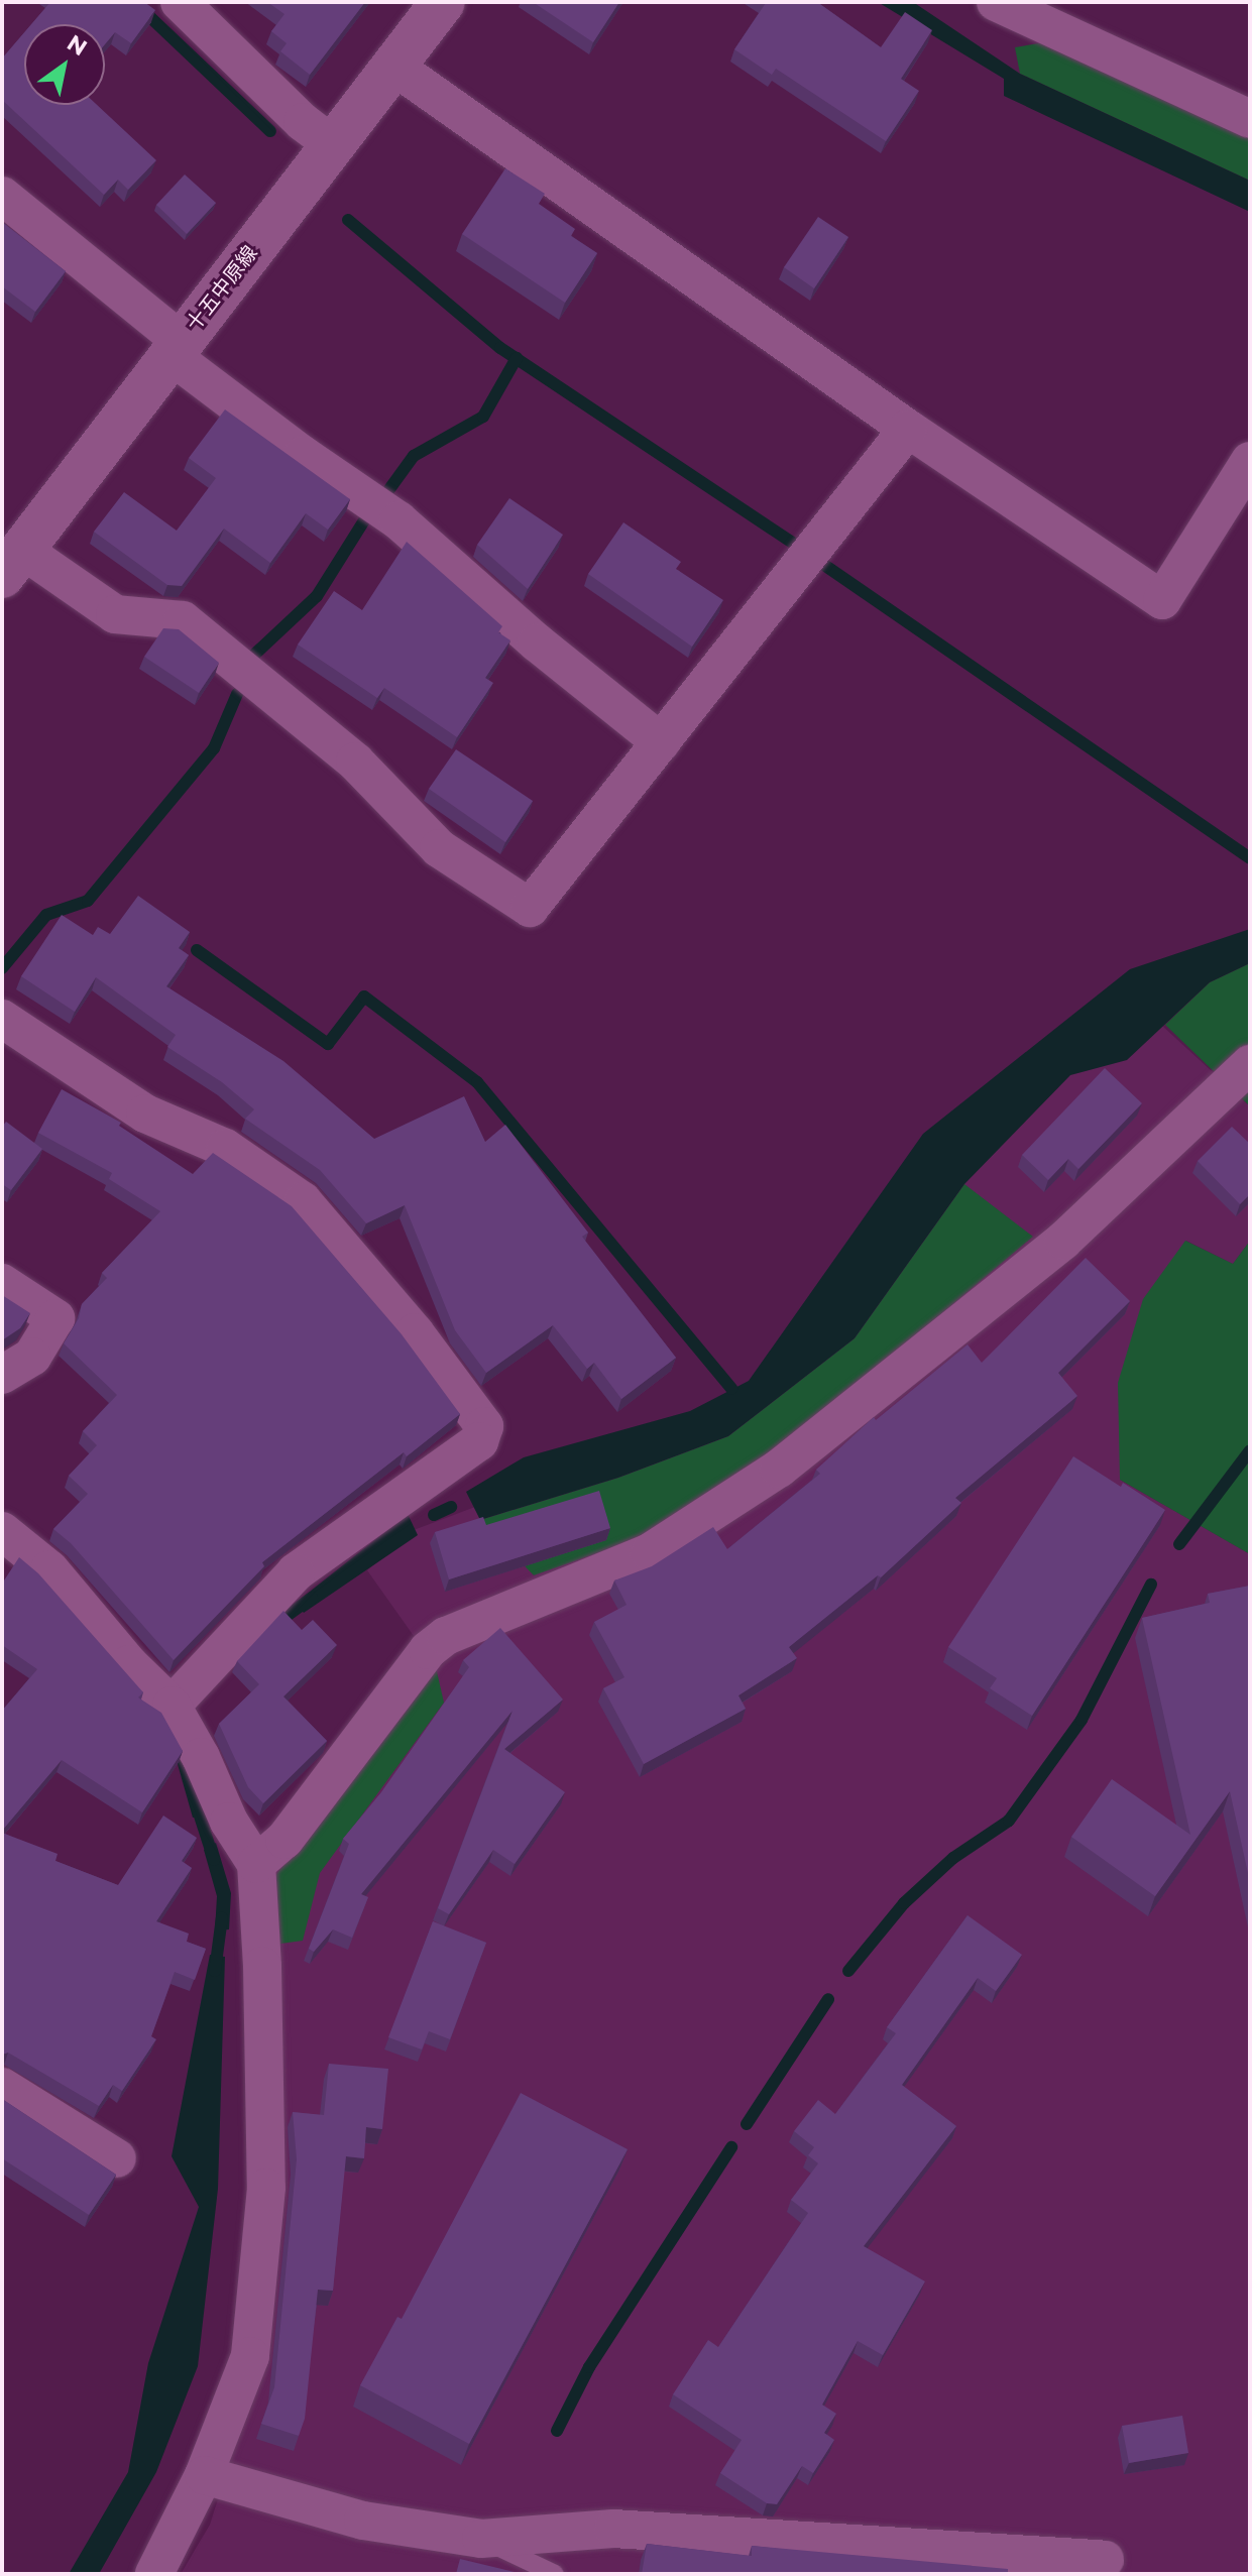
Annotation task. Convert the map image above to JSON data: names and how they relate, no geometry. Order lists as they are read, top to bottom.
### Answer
{
  "streets": {
    "main road": ["十五中原線"]
  },
  "north": "top right"
}
